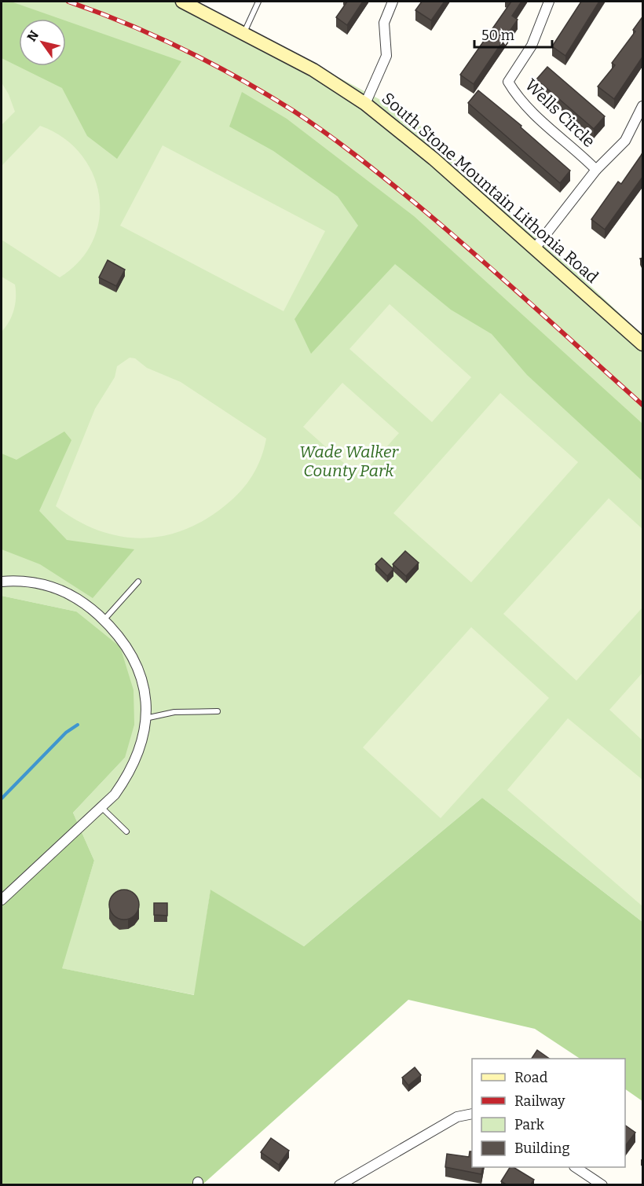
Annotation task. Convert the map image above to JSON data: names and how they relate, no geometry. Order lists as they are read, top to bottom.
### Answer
{
  "streets": {
    "main road": ["South Stone Mountain Lithonia Road"],
    "street": ["Wells Circle"]
  },
  "crossings": [
    ["Wells Circle", "South Stone Mountain Lithonia Road"]
  ],
  "parks": ["Wade Walker County Park"],
  "legend": [
    "Road",
    "Railway",
    "Park",
    "Building"
  ],
  "scale_bar": "50 m",
  "north": "top left"
}
